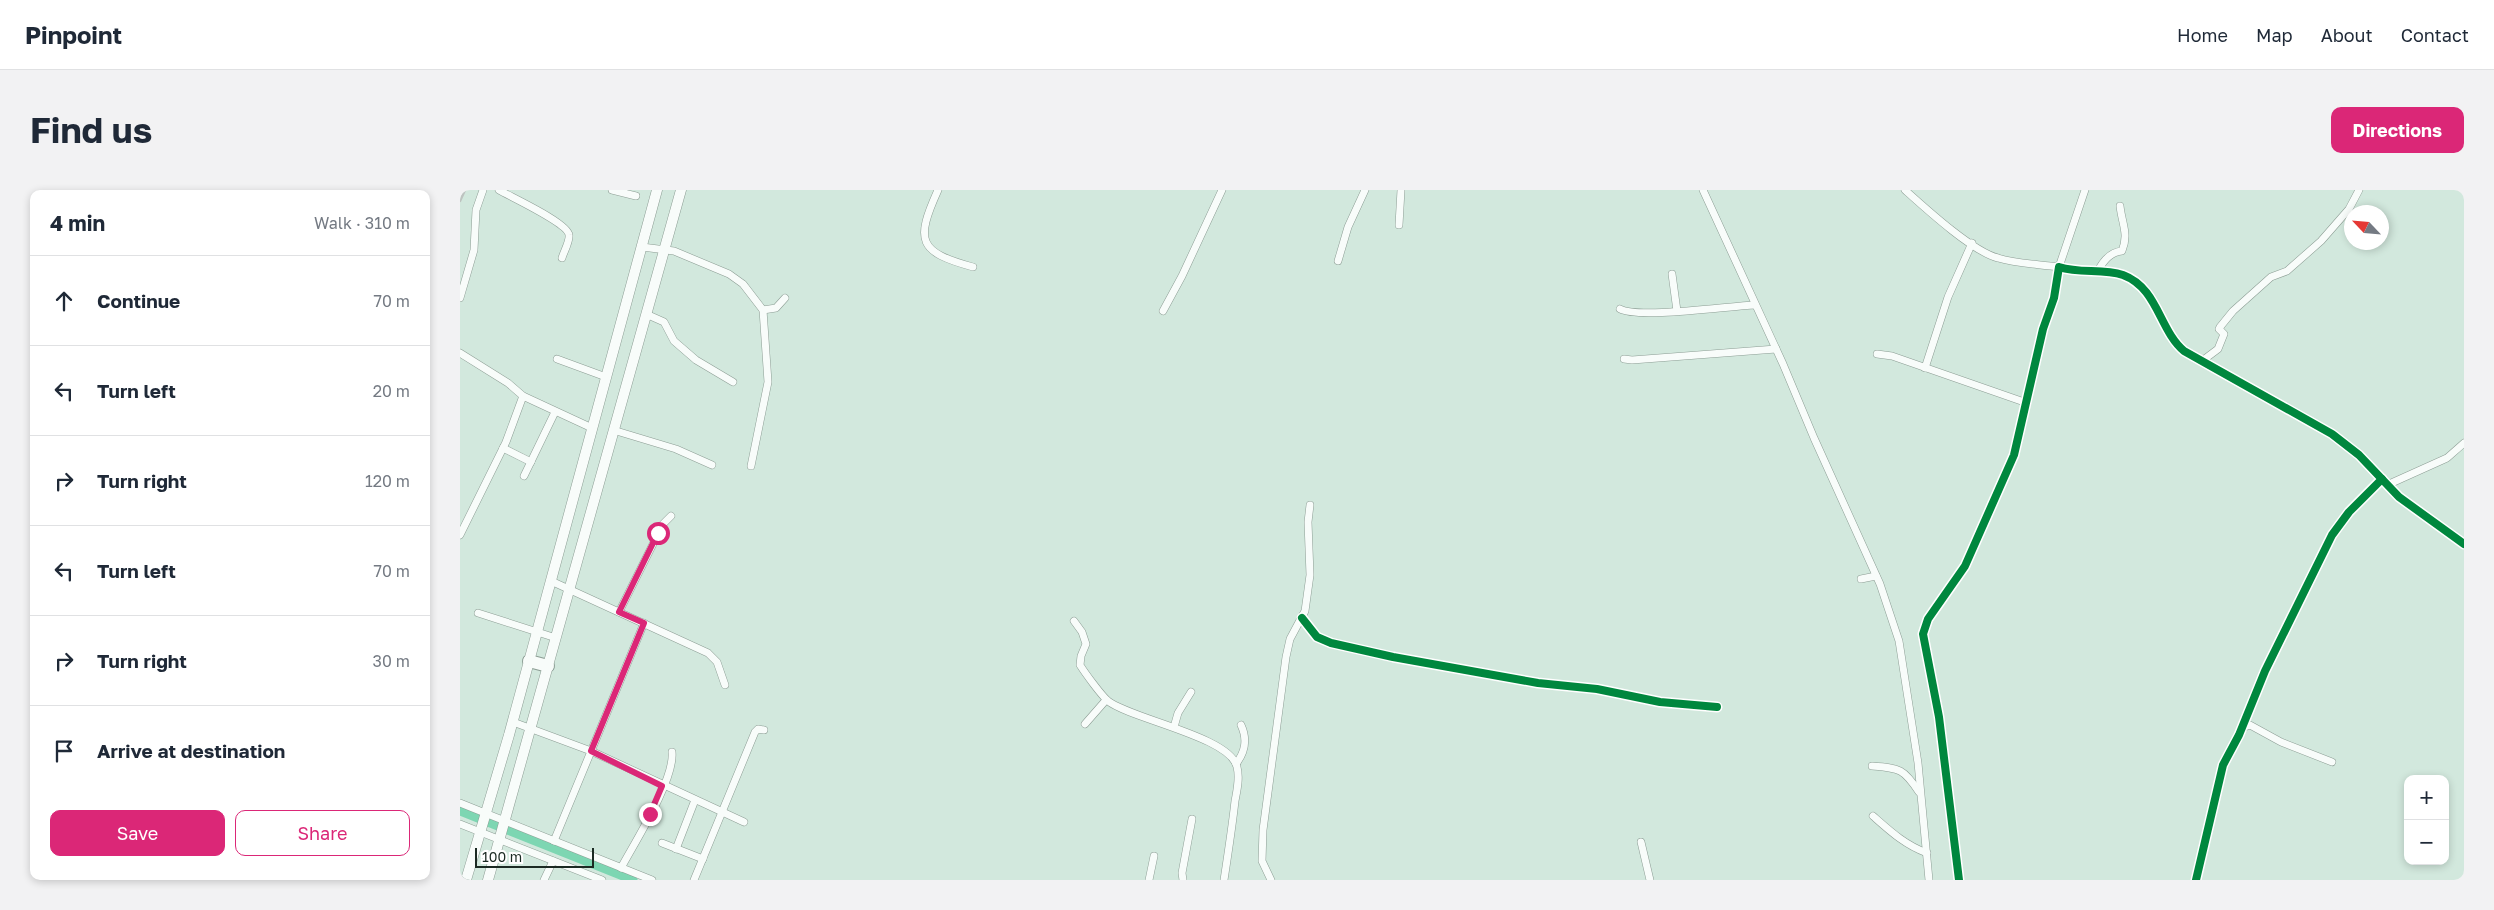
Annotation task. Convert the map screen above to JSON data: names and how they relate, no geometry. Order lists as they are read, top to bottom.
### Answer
{
  "scale_bar": "100 m",
  "north": "top left",
  "page": {
    "header": "Pinpoint",
    "nav": [
      "Home",
      "Map",
      "About",
      "Contact"
    ],
    "buttons": [
      "Directions",
      ["Save", "Share"]
    ],
    "title": "Find us",
    "heading": ["4 min", "Walk · 310 m"],
    "list": [
      ["Continue", "70 m"],
      ["Turn left", "20 m"],
      ["Turn right", "120 m"],
      ["Turn left", "70 m"],
      ["Turn right", "30 m"],
      "Arrive at destination"
    ],
    "map_buttons": ["+", "−"],
    "scale": "100 m"
  }
}
